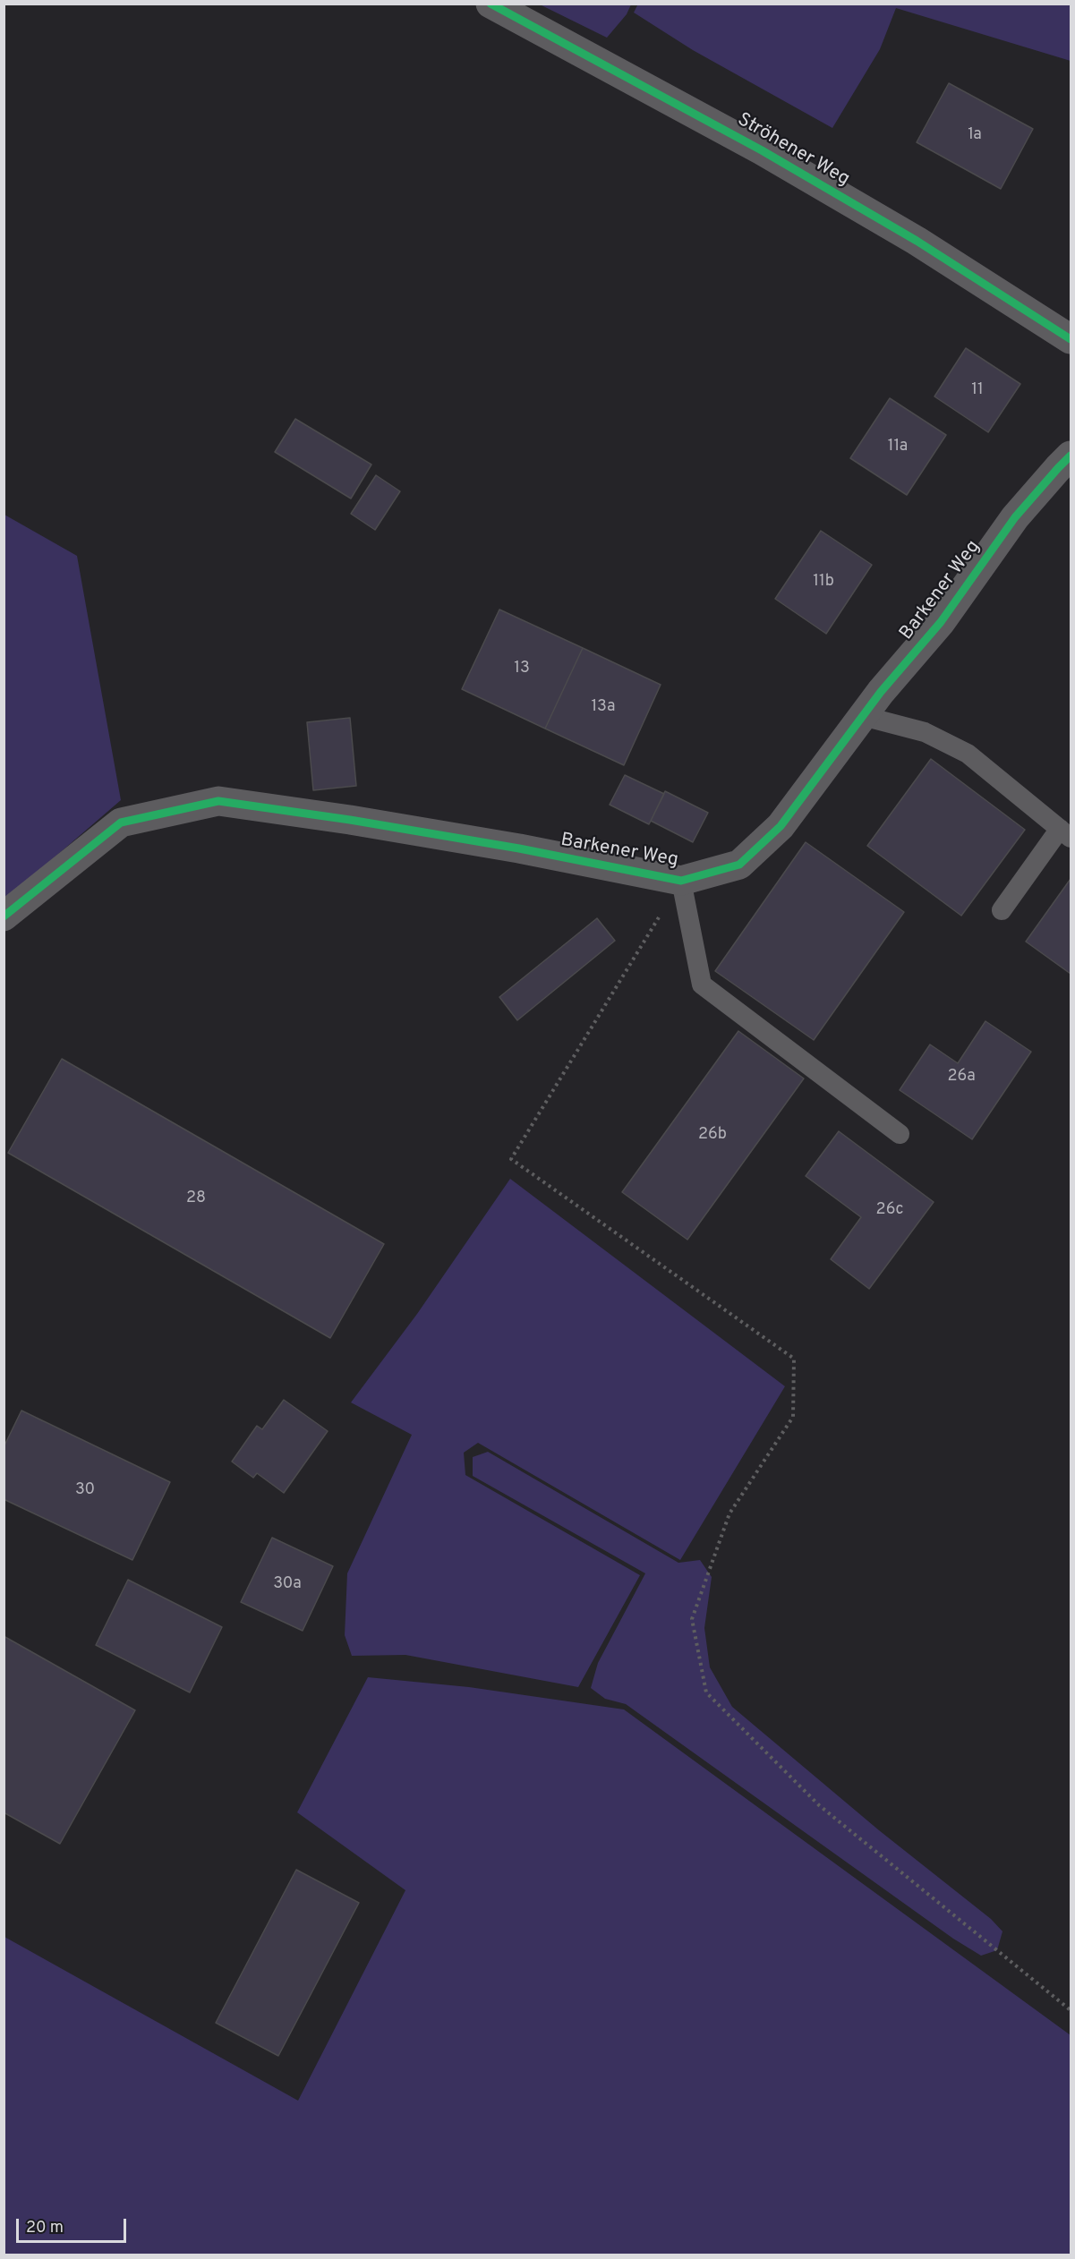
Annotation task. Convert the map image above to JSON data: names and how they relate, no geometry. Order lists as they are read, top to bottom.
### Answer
{
  "streets": {
    "street": ["Ströhener Weg", "Barkener Weg"]
  },
  "house_numbers": [
    "1a",
    "11",
    "11a",
    "11b",
    "13",
    "13a",
    "26a",
    "26b",
    "28",
    "26c",
    "30",
    "30a"
  ],
  "scale_bar": "20 m"
}
